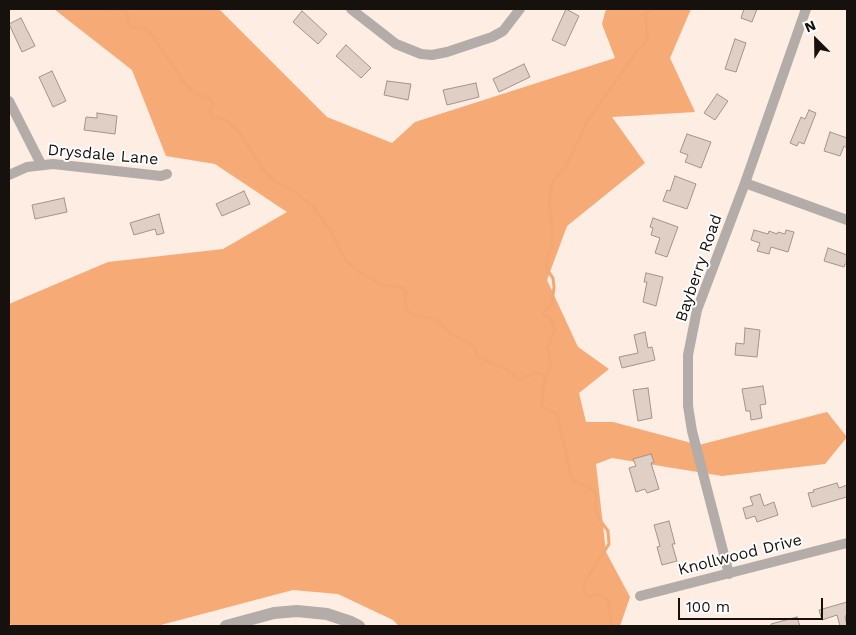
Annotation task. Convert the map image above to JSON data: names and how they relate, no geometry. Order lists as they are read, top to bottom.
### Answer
{
  "streets": {
    "street": ["Drysdale Lane", "Bayberry Road", "Knollwood Drive"]
  },
  "crossings": [
    ["Bayberry Road", "Knollwood Drive"]
  ],
  "scale_bar": "100 m",
  "north": "top left"
}
